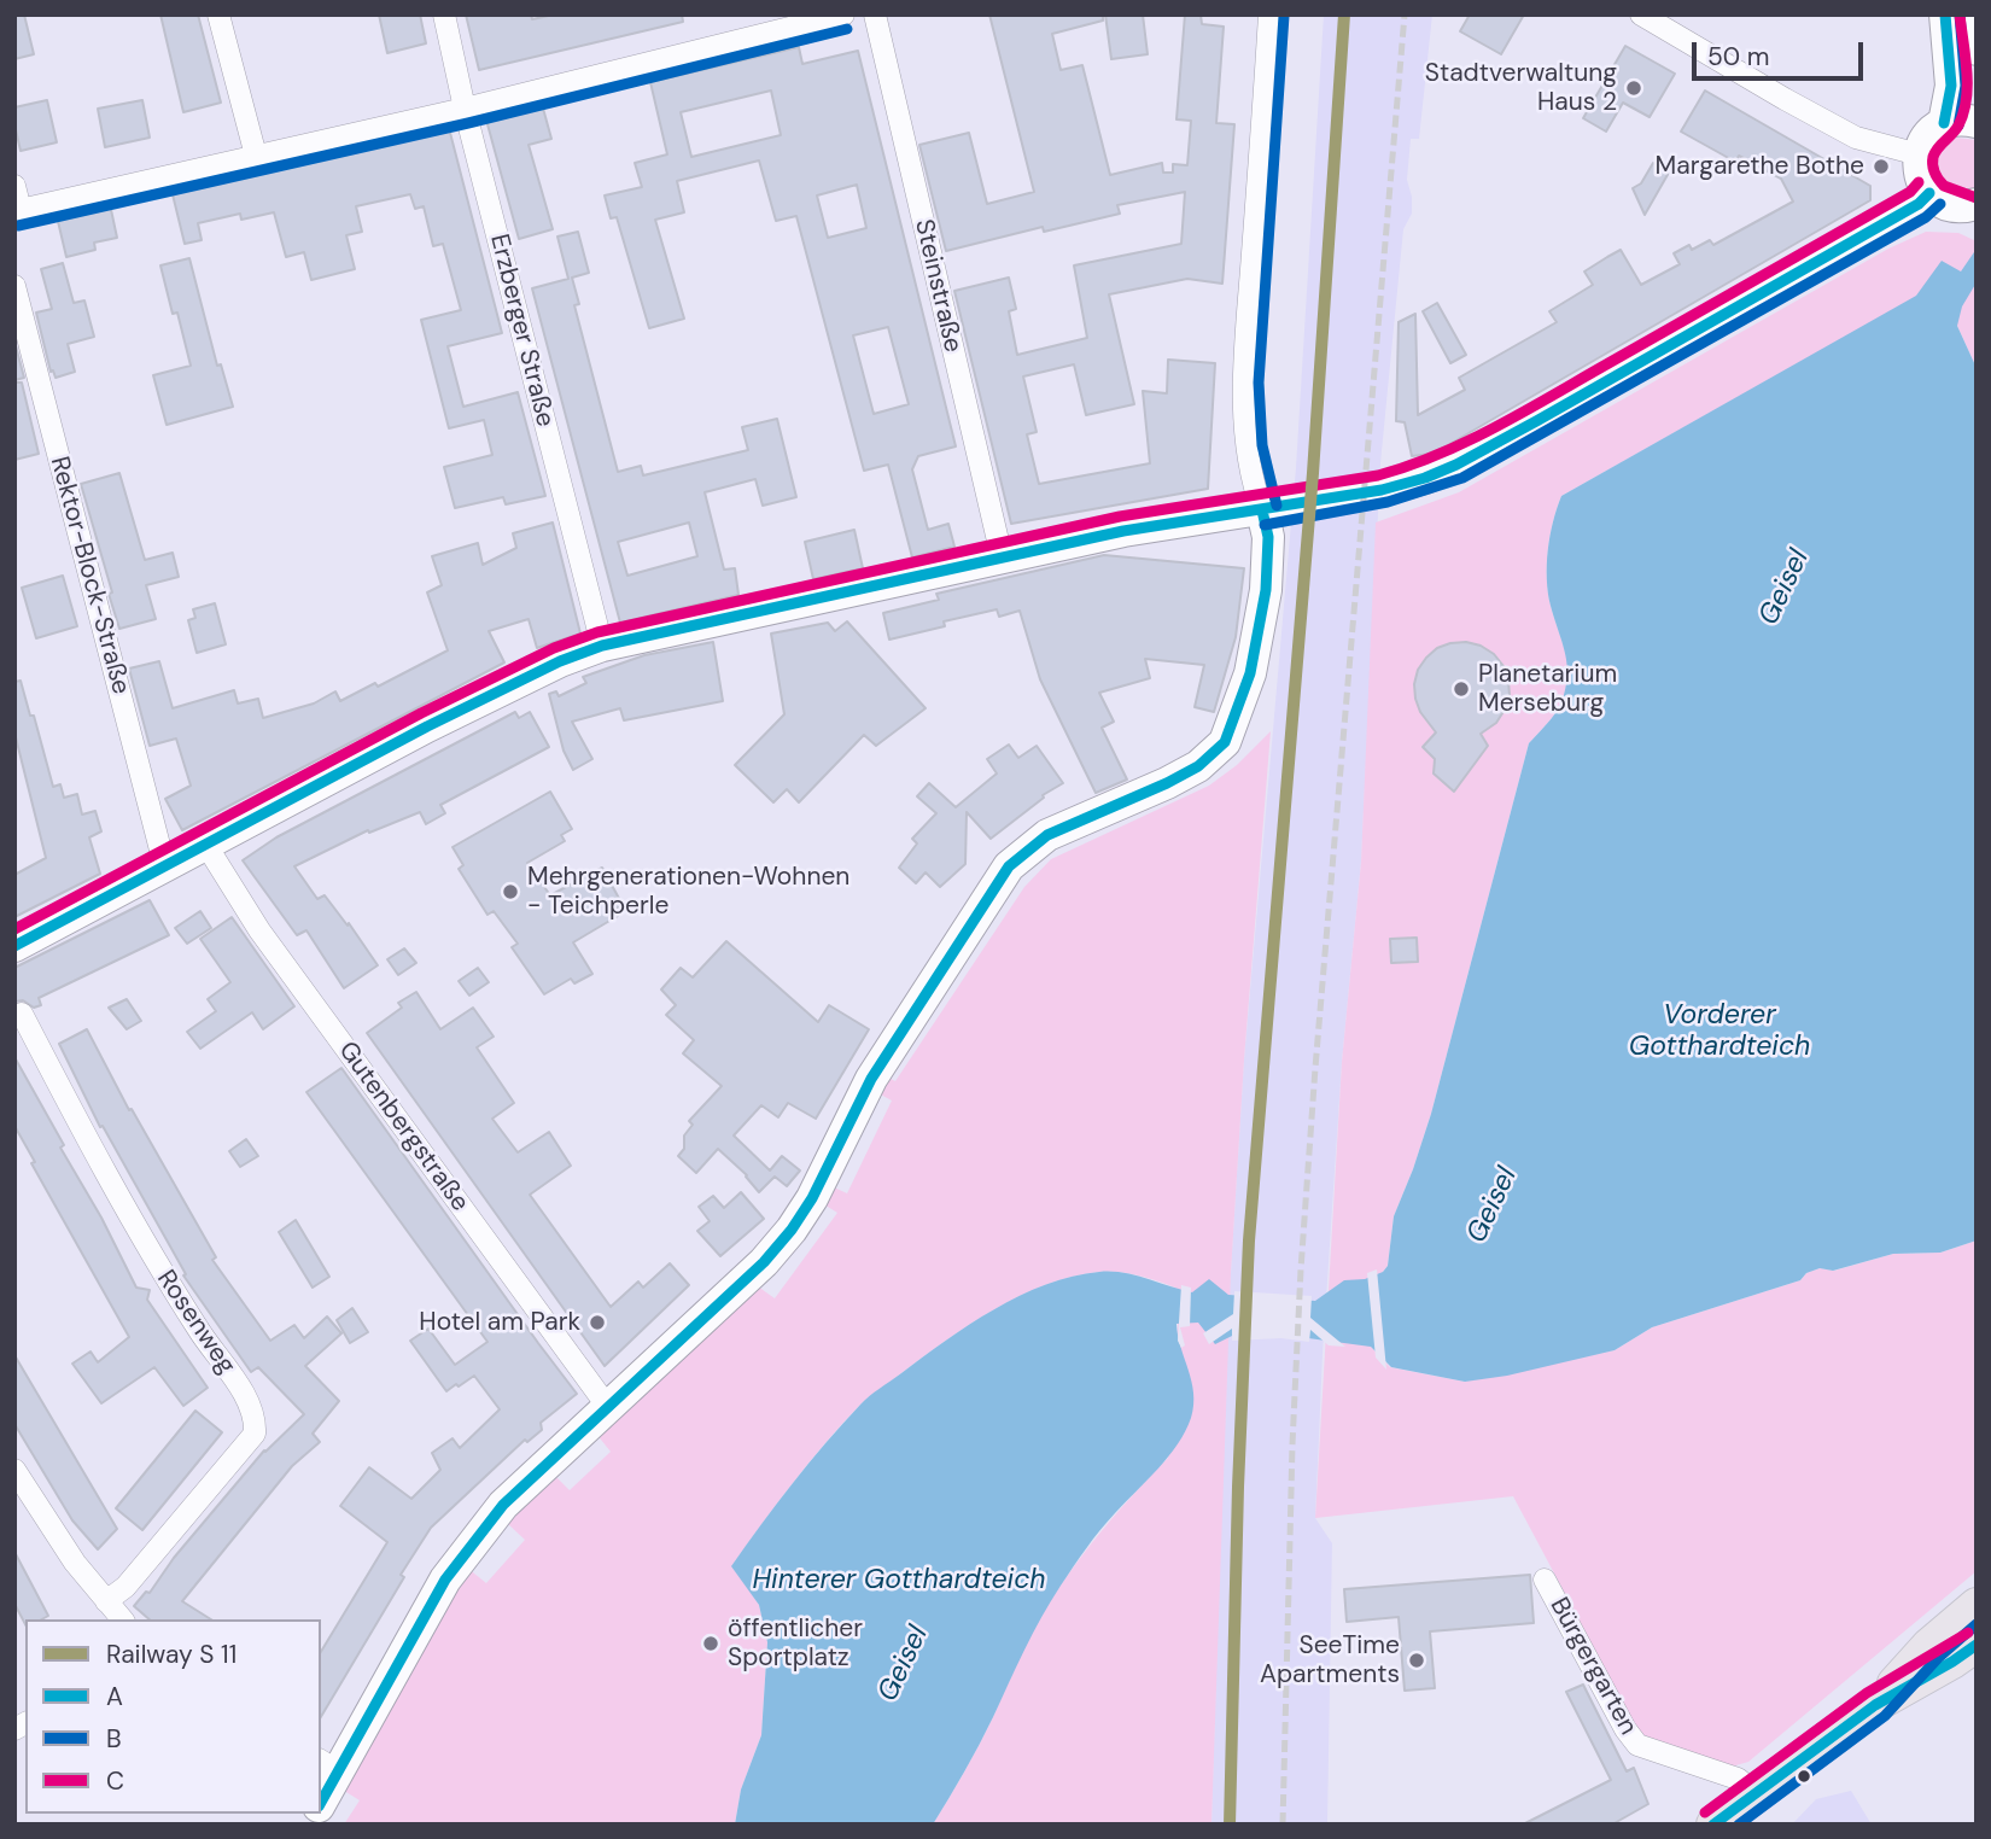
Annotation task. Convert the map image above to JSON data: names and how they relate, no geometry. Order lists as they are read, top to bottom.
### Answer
{
  "streets": {
    "street": [
      "Steinstraße",
      "Erzberger Straße",
      "Rektor-Block-Straße",
      "Gutenbergstraße",
      "Rosenweg",
      "Bürgergarten"
    ]
  },
  "water": ["Geisel", "Vorderer Gotthardteich", "Hinterer Gotthardteich"],
  "places": [
    "Stadtverwaltung Haus 2",
    "Margarethe Bothe",
    "Planetarium Merseburg",
    "Mehrgenerationen-Wohnen - Teichperle",
    "Hotel am Park",
    "öffentlicher Sportplatz",
    "SeeTime Apartments"
  ],
  "lines": ["transit line A", "transit line B", "transit line C"],
  "legend": [
    "Railway S 11",
    "A",
    "B",
    "C"
  ],
  "scale_bar": "50 m"
}
